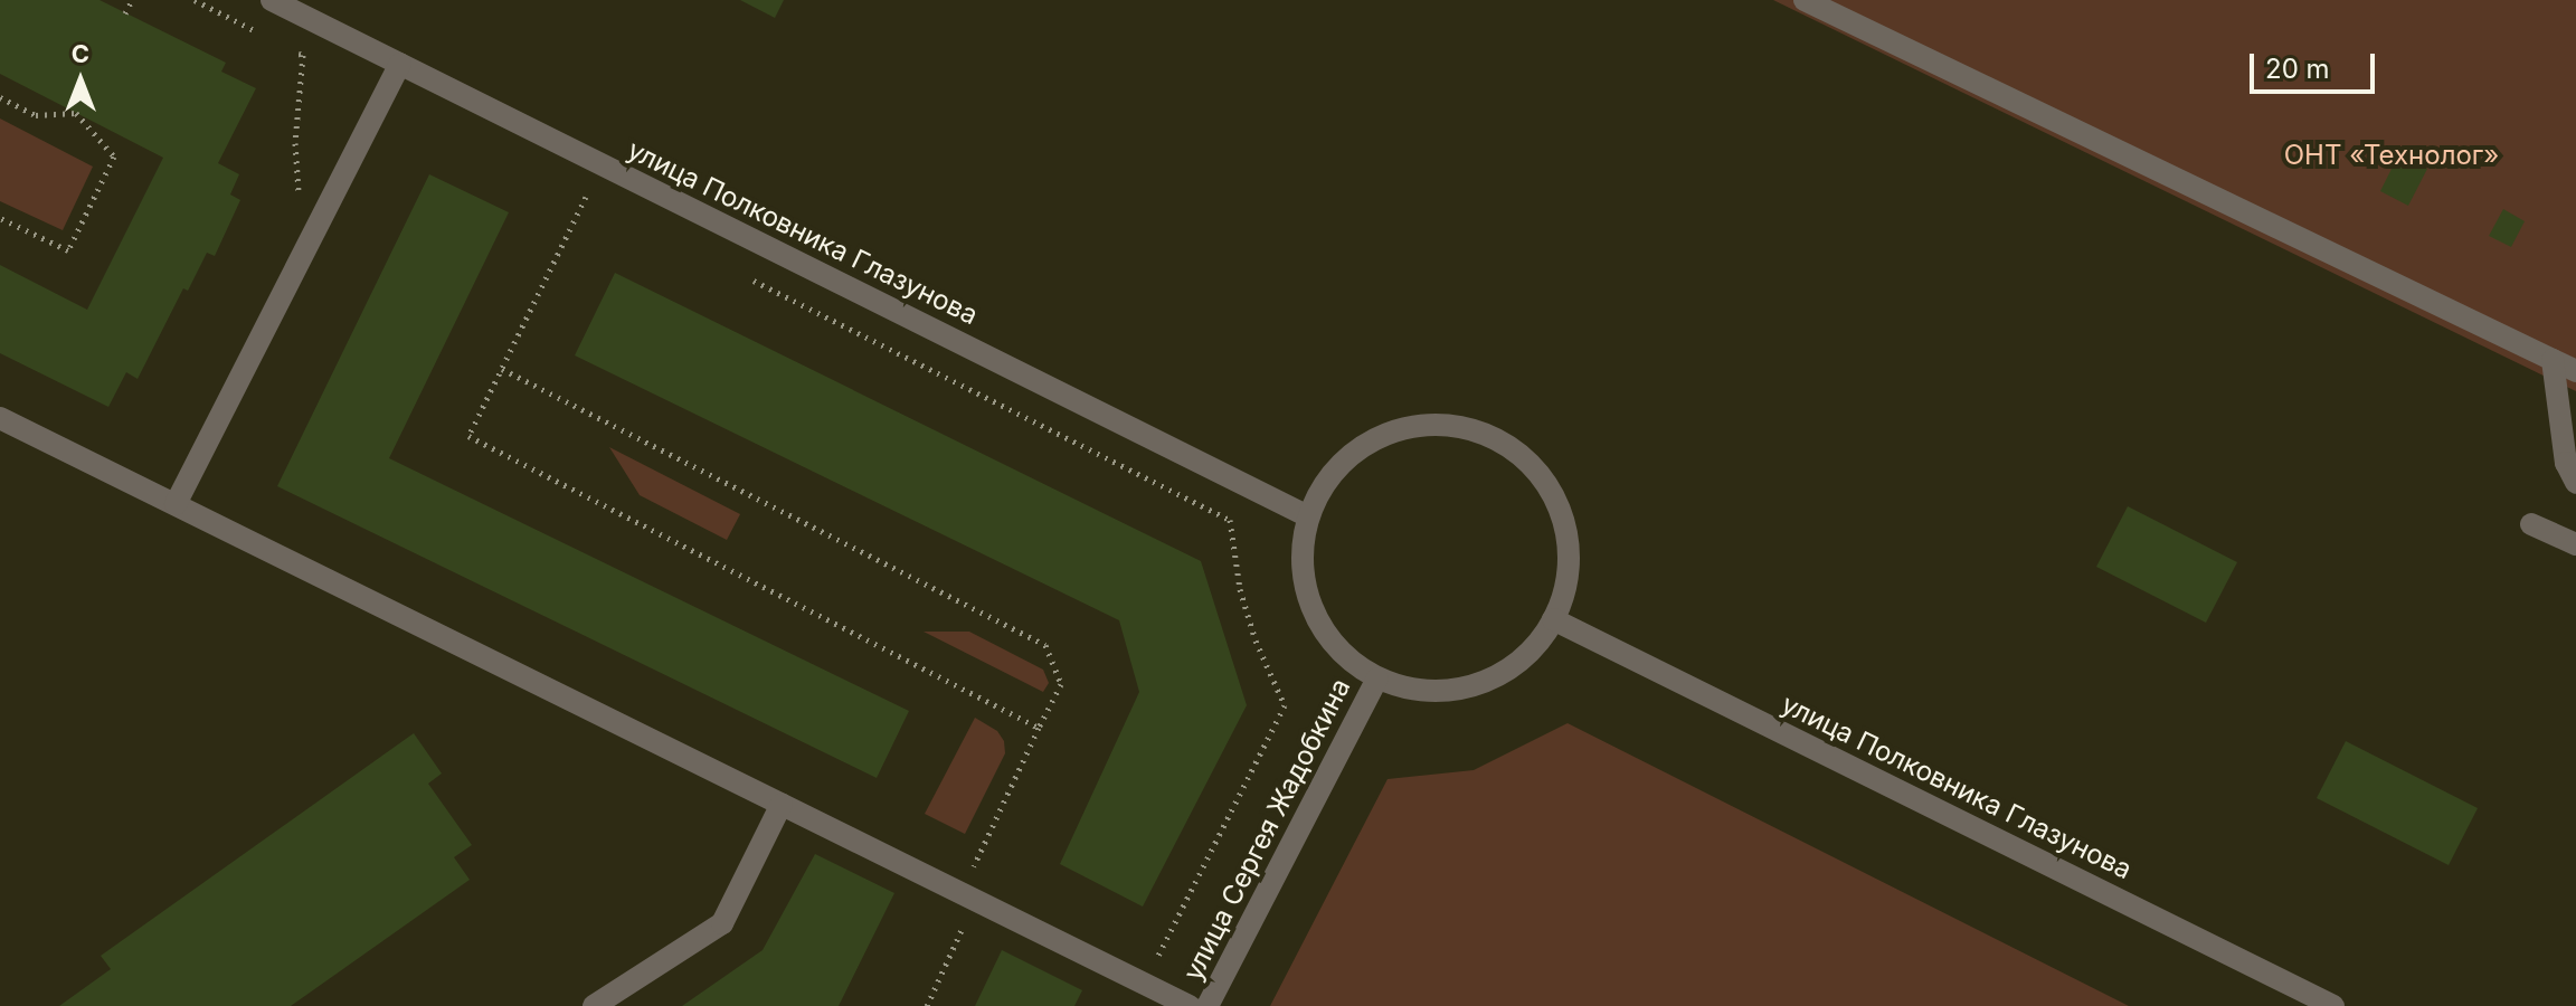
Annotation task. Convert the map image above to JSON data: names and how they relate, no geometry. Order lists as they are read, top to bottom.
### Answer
{
  "streets": {
    "street": ["улица Полковника Глазунова", "улица Сергея Жадобкина"]
  },
  "crossings": [
    ["улица Полковника Глазунова", "улица Сергея Жадобкина"]
  ],
  "parks": ["ОНТ «Технолог»"],
  "scale_bar": "20 m",
  "north": "top"
}
